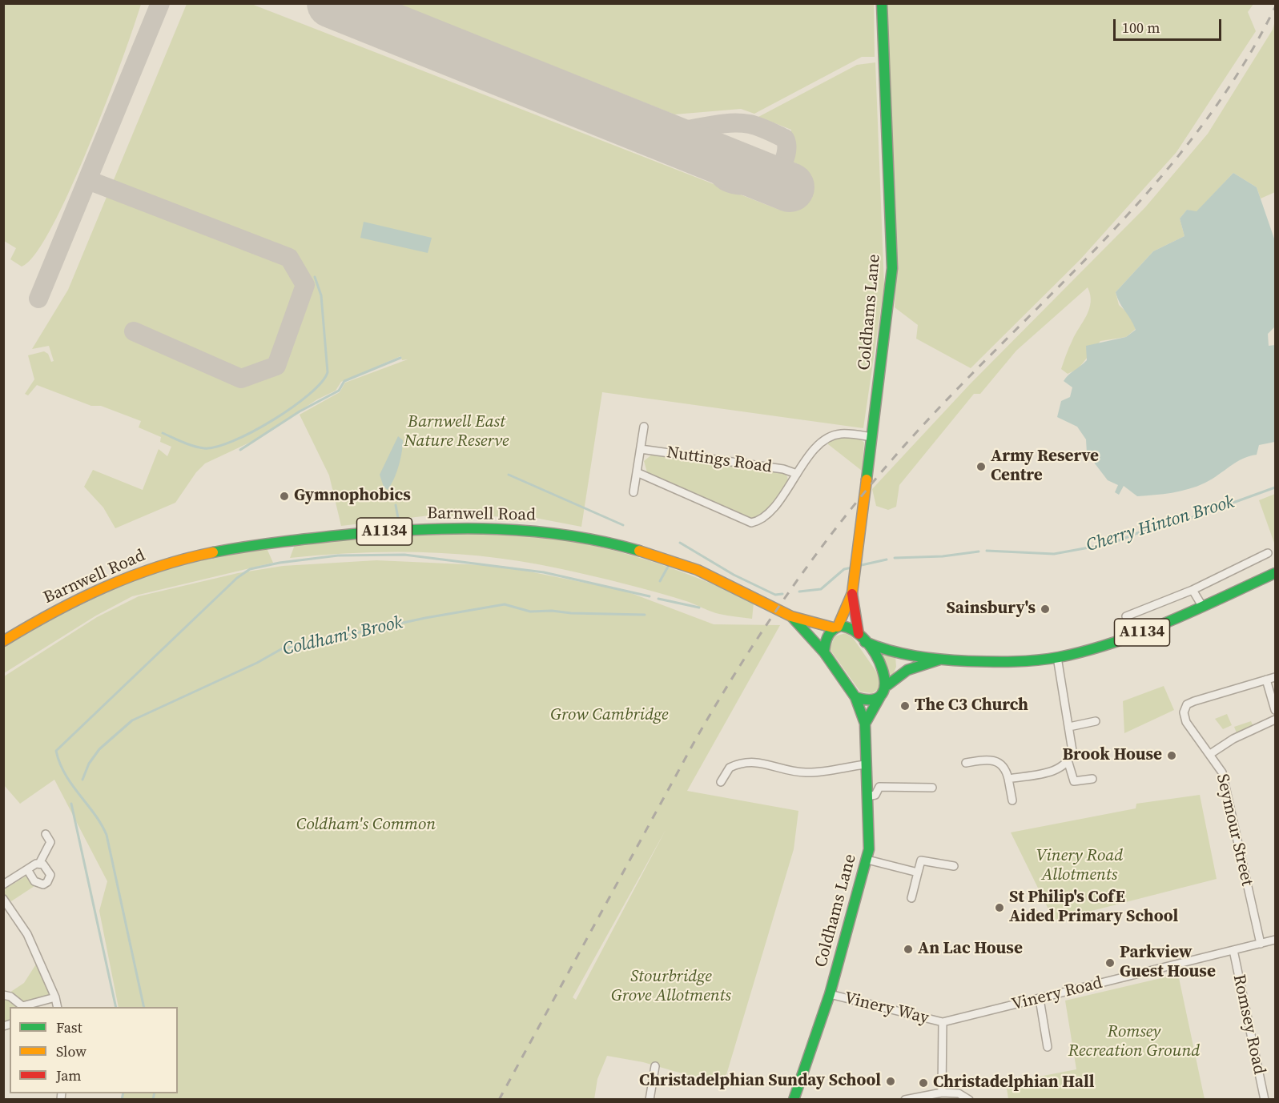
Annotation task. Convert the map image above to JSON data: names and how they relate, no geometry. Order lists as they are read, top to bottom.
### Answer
{
  "streets": {
    "main road": ["Coldhams Lane", "Barnwell Road", "A1134"],
    "street": [
      "Nuttings Road",
      "Seymour Street",
      "Vinery Road",
      "Vinery Way",
      "Romsey Road"
    ]
  },
  "crossings": [
    ["Coldhams Lane", "Nuttings Road"],
    ["Coldhams Lane", "Barnwell Road"],
    ["Coldhams Lane", "A1134"],
    ["Coldhams Lane", "Vinery Way"],
    ["Barnwell Road", "A1134"],
    ["Seymour Street", "Vinery Road"],
    ["Vinery Road", "Vinery Way"],
    ["Vinery Road", "Romsey Road"]
  ],
  "water": ["Cherry Hinton Brook", "Coldham's Brook"],
  "parks": [
    "Barnwell East Nature Reserve",
    "Grow Cambridge",
    "Coldham's Common",
    "Vinery Road Allotments",
    "Stourbridge Grove Allotments",
    "Romsey Recreation Ground"
  ],
  "places": [
    "Army Reserve Centre",
    "Gymnophobics",
    "Sainsbury's",
    "The C3 Church",
    "Brook House",
    "St Philip's CofE Aided Primary School",
    "An Lac House",
    "Parkview Guest House",
    "Christadelphian Sunday School",
    "Christadelphian Hall"
  ],
  "legend": ["Fast", "Slow", "Jam"],
  "scale_bar": "100 m"
}
